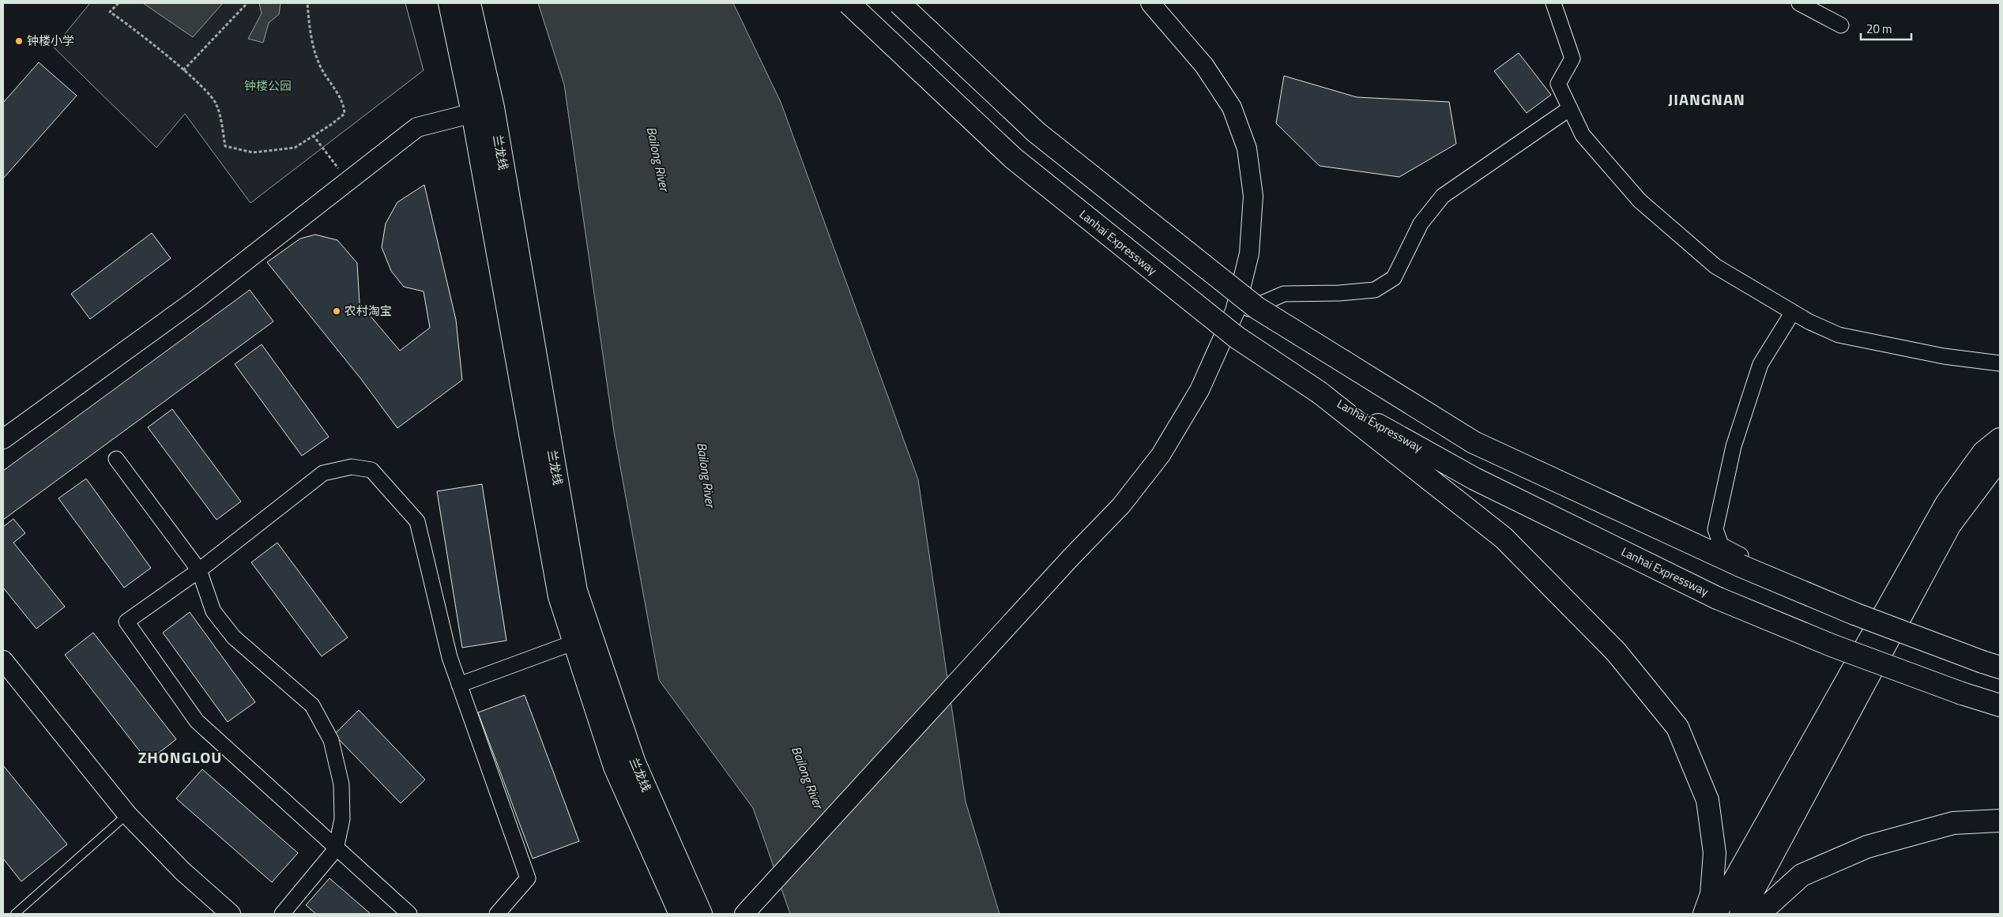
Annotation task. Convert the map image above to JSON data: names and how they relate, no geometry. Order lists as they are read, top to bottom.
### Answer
{
  "streets": {
    "highway": ["兰龙线", "Lanhai Expressway"]
  },
  "districts": ["JIANGNAN", "ZHONGLOU"],
  "water": ["Bailong River"],
  "parks": ["钟楼公园"],
  "places": ["钟楼小学", "农村淘宝"],
  "scale_bar": "20 m"
}
